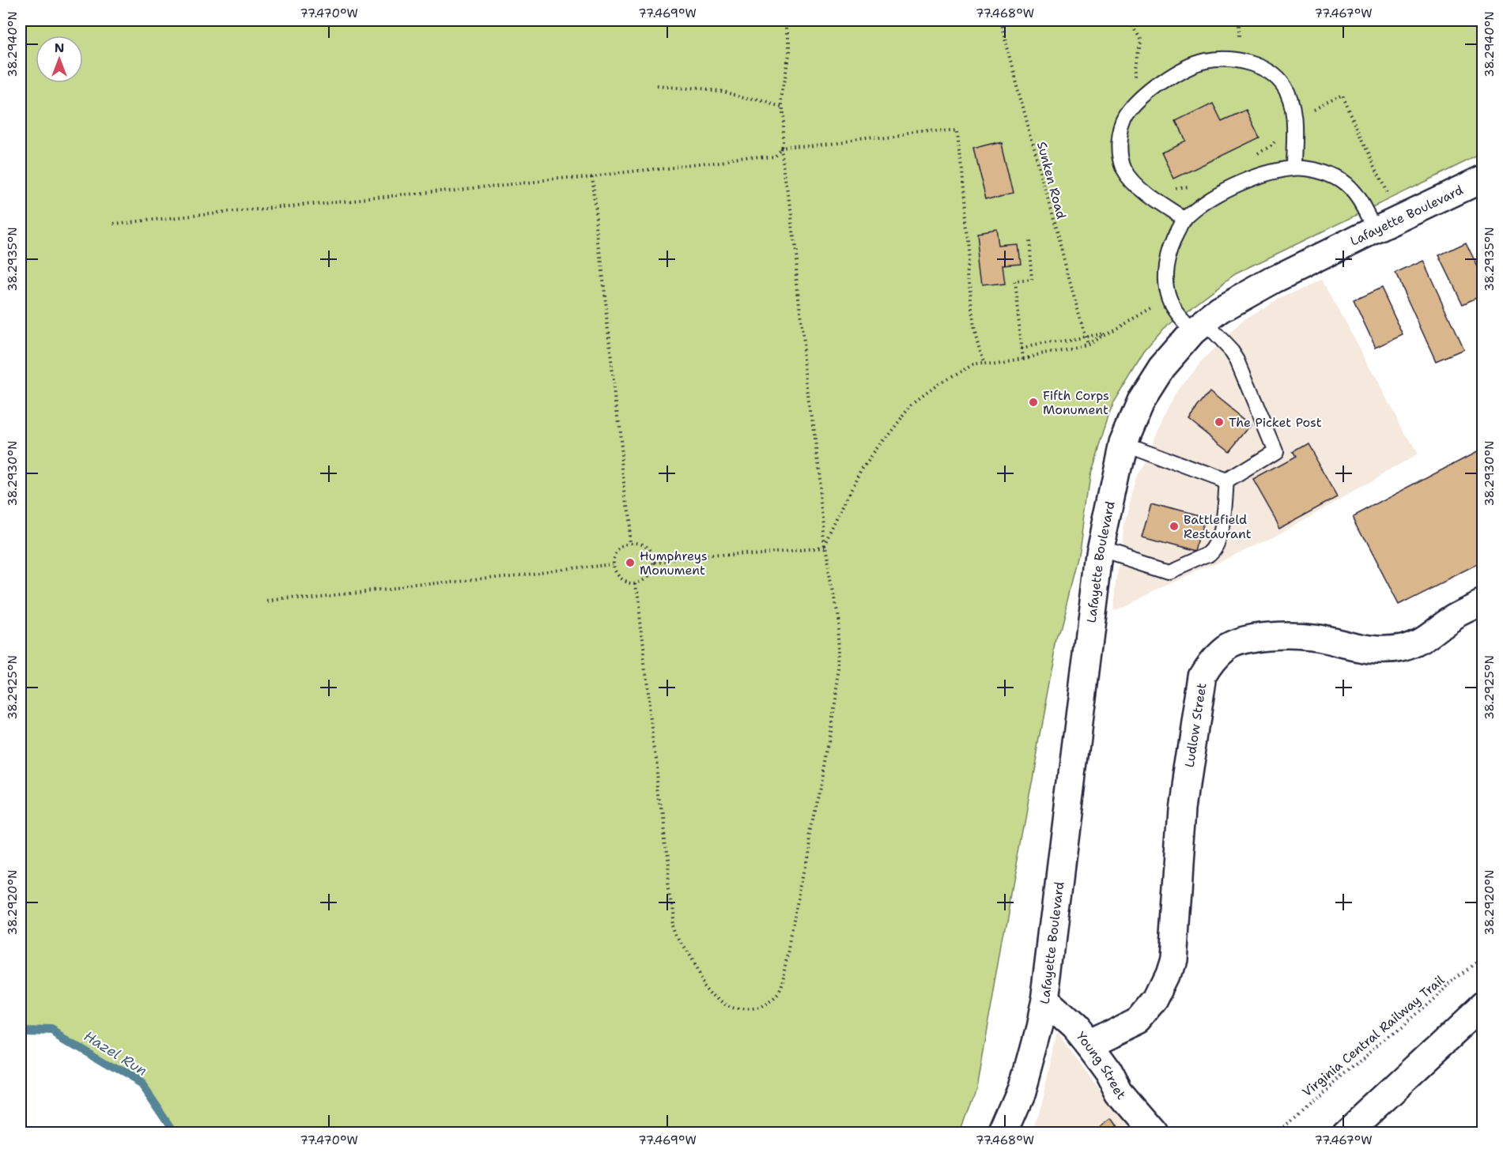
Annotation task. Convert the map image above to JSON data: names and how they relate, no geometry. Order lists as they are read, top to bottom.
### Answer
{
  "streets": {
    "main road": ["Lafayette Boulevard", "Ludlow Street", "Young Street"],
    "path": ["Sunken Road", "Virginia Central Railway Trail"]
  },
  "crossings": [
    ["Lafayette Boulevard", "Young Street"],
    ["Ludlow Street", "Young Street"]
  ],
  "water": ["Hazel Run"],
  "places": [
    "Fifth Corps Monument",
    "The Picket Post",
    "Battlefield Restaurant",
    "Humphreys Monument"
  ],
  "north": "top",
  "coordinates": [
    "77.470°W",
    "77.469°W",
    "77.468°W",
    "77.467°W",
    "38.2940°N",
    "38.2935°N",
    "38.2930°N",
    "38.2925°N",
    "38.2920°N"
  ]
}
